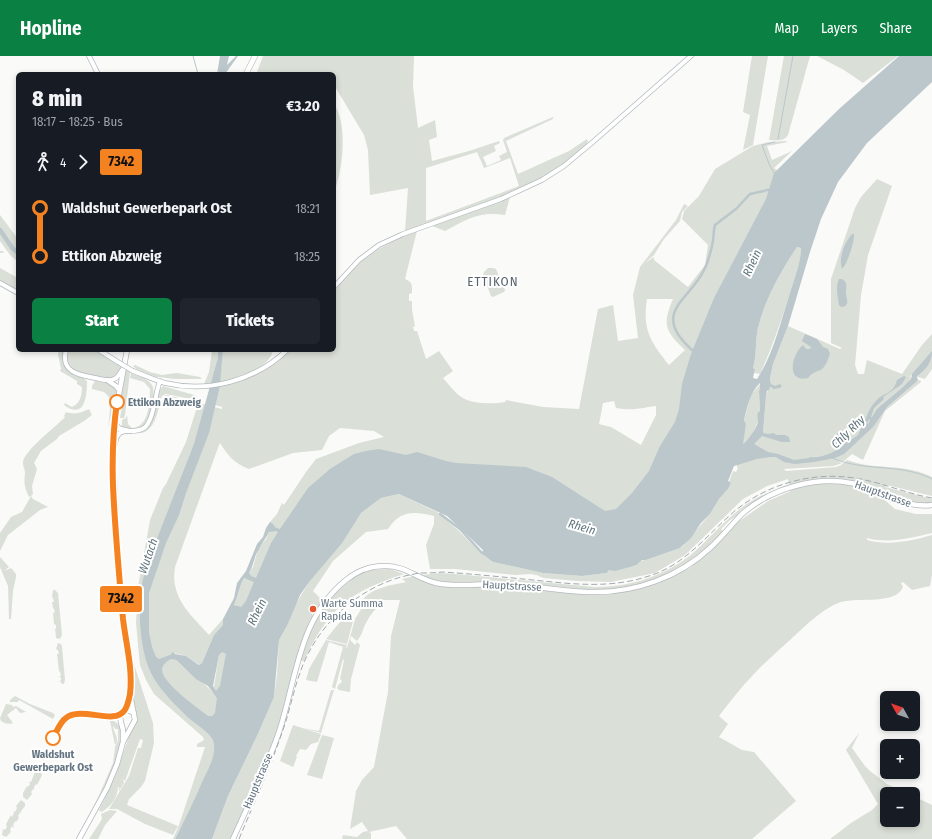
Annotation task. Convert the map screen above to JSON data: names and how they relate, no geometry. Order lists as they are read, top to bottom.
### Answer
{
  "streets": {
    "main road": ["Hauptstrasse"]
  },
  "districts": ["ETTIKON"],
  "water": ["Rhein", "Chly Rhy", "Wutach"],
  "places": ["Ettikon Abzweig", "Warte Summa Rapida", "Waldshut Gewerbepark Ost"],
  "lines": ["bus line 7342"],
  "north": "top left",
  "page": {
    "header": "Hopline",
    "nav": ["Map", "Layers", "Share"],
    "on_map": "7342",
    "heading": ["8 min", "18:17 – 18:25 · Bus", "€3.20"],
    "legs": ["4", "7342"],
    "list": [
      {
        "name": "Waldshut Gewerbepark Ost",
        "value": "18:21"
      },
      {
        "name": "Ettikon Abzweig",
        "value": "18:25"
      }
    ],
    "buttons": ["Start", "Tickets"],
    "map_buttons": ["+", "−"]
  }
}
